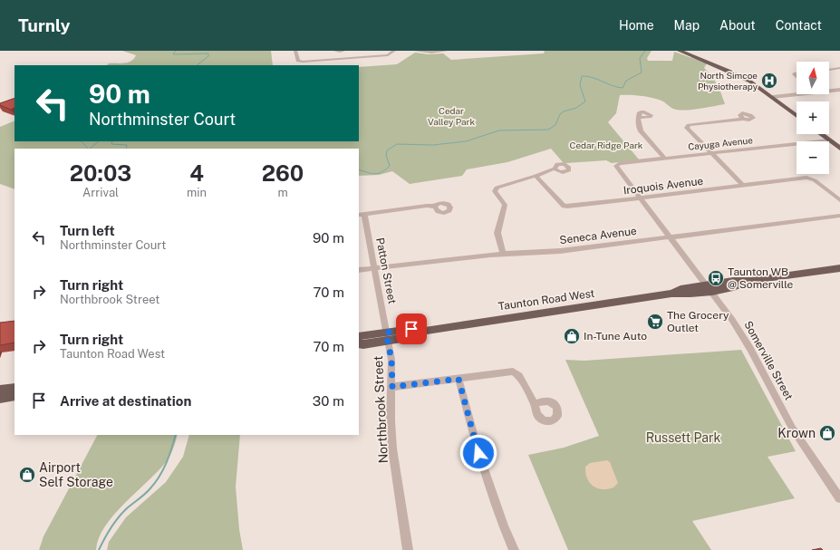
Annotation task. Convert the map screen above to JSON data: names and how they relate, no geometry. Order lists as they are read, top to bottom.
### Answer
{
  "streets": {
    "main road": ["Taunton Road West"],
    "street": [
      "Cayuga Avenue",
      "Iroquois Avenue",
      "Seneca Avenue",
      "Patton Street",
      "Somerville Street",
      "Northbrook Street"
    ]
  },
  "crossings": [
    ["Cayuga Avenue", "Somerville Street"],
    ["Iroquois Avenue", "Somerville Street"],
    ["Seneca Avenue", "Patton Street"],
    ["Seneca Avenue", "Somerville Street"],
    ["Patton Street", "Taunton Road West"],
    ["Patton Street", "Northbrook Street"],
    ["Taunton Road West", "Somerville Street"],
    ["Taunton Road West", "Northbrook Street"]
  ],
  "parks": ["Cedar Valley Park", "Cedar Ridge Park", "Russett Park"],
  "places": {
    "hospital": ["North Simcoe Physiotherapy"],
    "bus stop": ["Taunton WB @ Somerville"],
    "supermarket": ["The Grocery Outlet"],
    "shop": ["In-Tune Auto", "Krown", "Airport Self Storage"]
  },
  "north": "top",
  "page": {
    "header": "Turnly",
    "nav": [
      "Home",
      "Map",
      "About",
      "Contact"
    ],
    "map_buttons": ["+", "−"],
    "turn": ["90 m", "Northminster Court"],
    "eta": [
      "20:03",
      "Arrival",
      "4",
      "min",
      "260",
      "m"
    ],
    "list": [
      {
        "name": "Turn left",
        "note": "Northminster Court",
        "value": "90 m"
      },
      {
        "name": "Turn right",
        "note": "Northbrook Street",
        "value": "70 m"
      },
      {
        "name": "Turn right",
        "note": "Taunton Road West",
        "value": "70 m"
      },
      {
        "name": "Arrive at destination",
        "value": "30 m"
      }
    ]
  }
}
